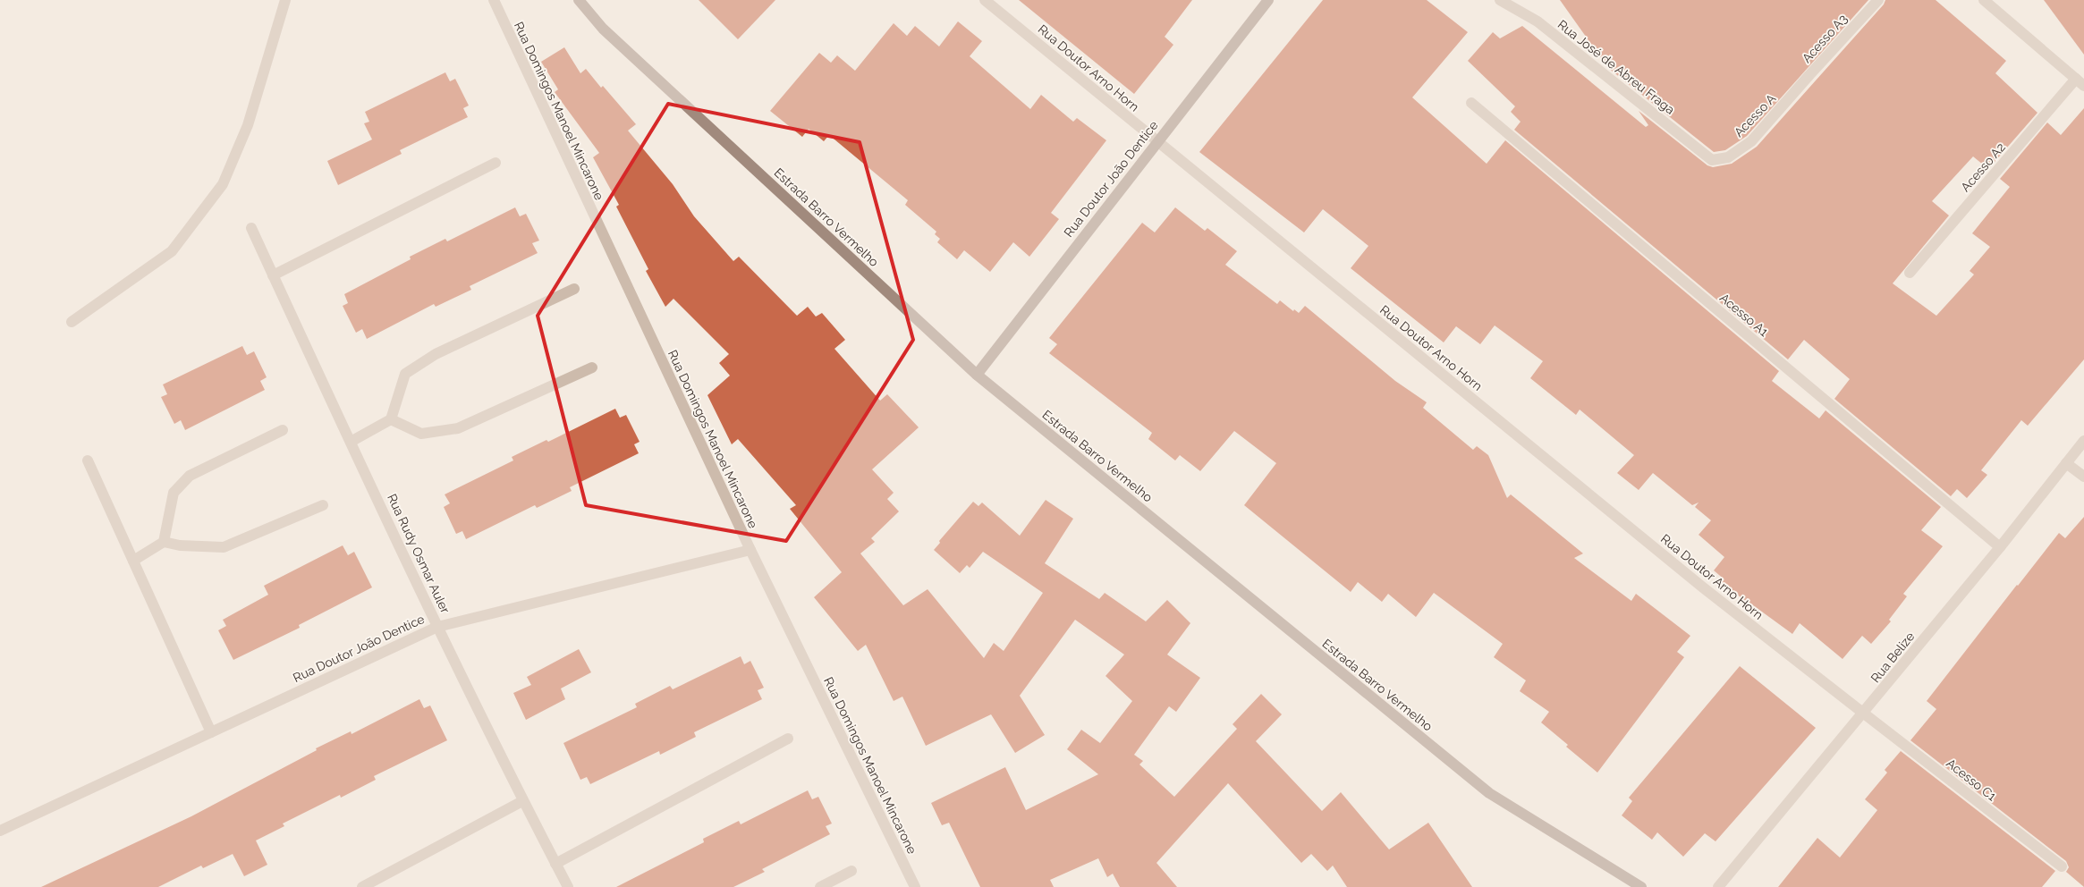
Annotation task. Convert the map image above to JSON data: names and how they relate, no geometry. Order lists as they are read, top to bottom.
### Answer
{
  "streets": {
    "street": [
      "Acesso A3",
      "Rua José de Abreu Fraga",
      "Rua Doutor Arno Horn",
      "Rua Domingos Manoel Mincarone",
      "Acesso A",
      "Acesso A2",
      "Rua Doutor João Dentice",
      "Estrada Barro Vermelho",
      "Acesso A1",
      "Rua Rudy Osmar Auler",
      "Rua Belize",
      "Acesso C1"
    ]
  },
  "crossings": [
    ["Acesso A3", "Acesso A"],
    ["Rua José de Abreu Fraga", "Acesso A"],
    ["Rua Doutor Arno Horn", "Rua Doutor João Dentice"],
    ["Rua Doutor Arno Horn", "Rua Belize"],
    ["Rua Doutor Arno Horn", "Acesso C1"],
    ["Rua Domingos Manoel Mincarone", "Rua Doutor João Dentice"],
    ["Rua Doutor João Dentice", "Estrada Barro Vermelho"],
    ["Rua Doutor João Dentice", "Rua Rudy Osmar Auler"],
    ["Acesso A1", "Rua Belize"],
    ["Rua Belize", "Acesso C1"]
  ]
}
